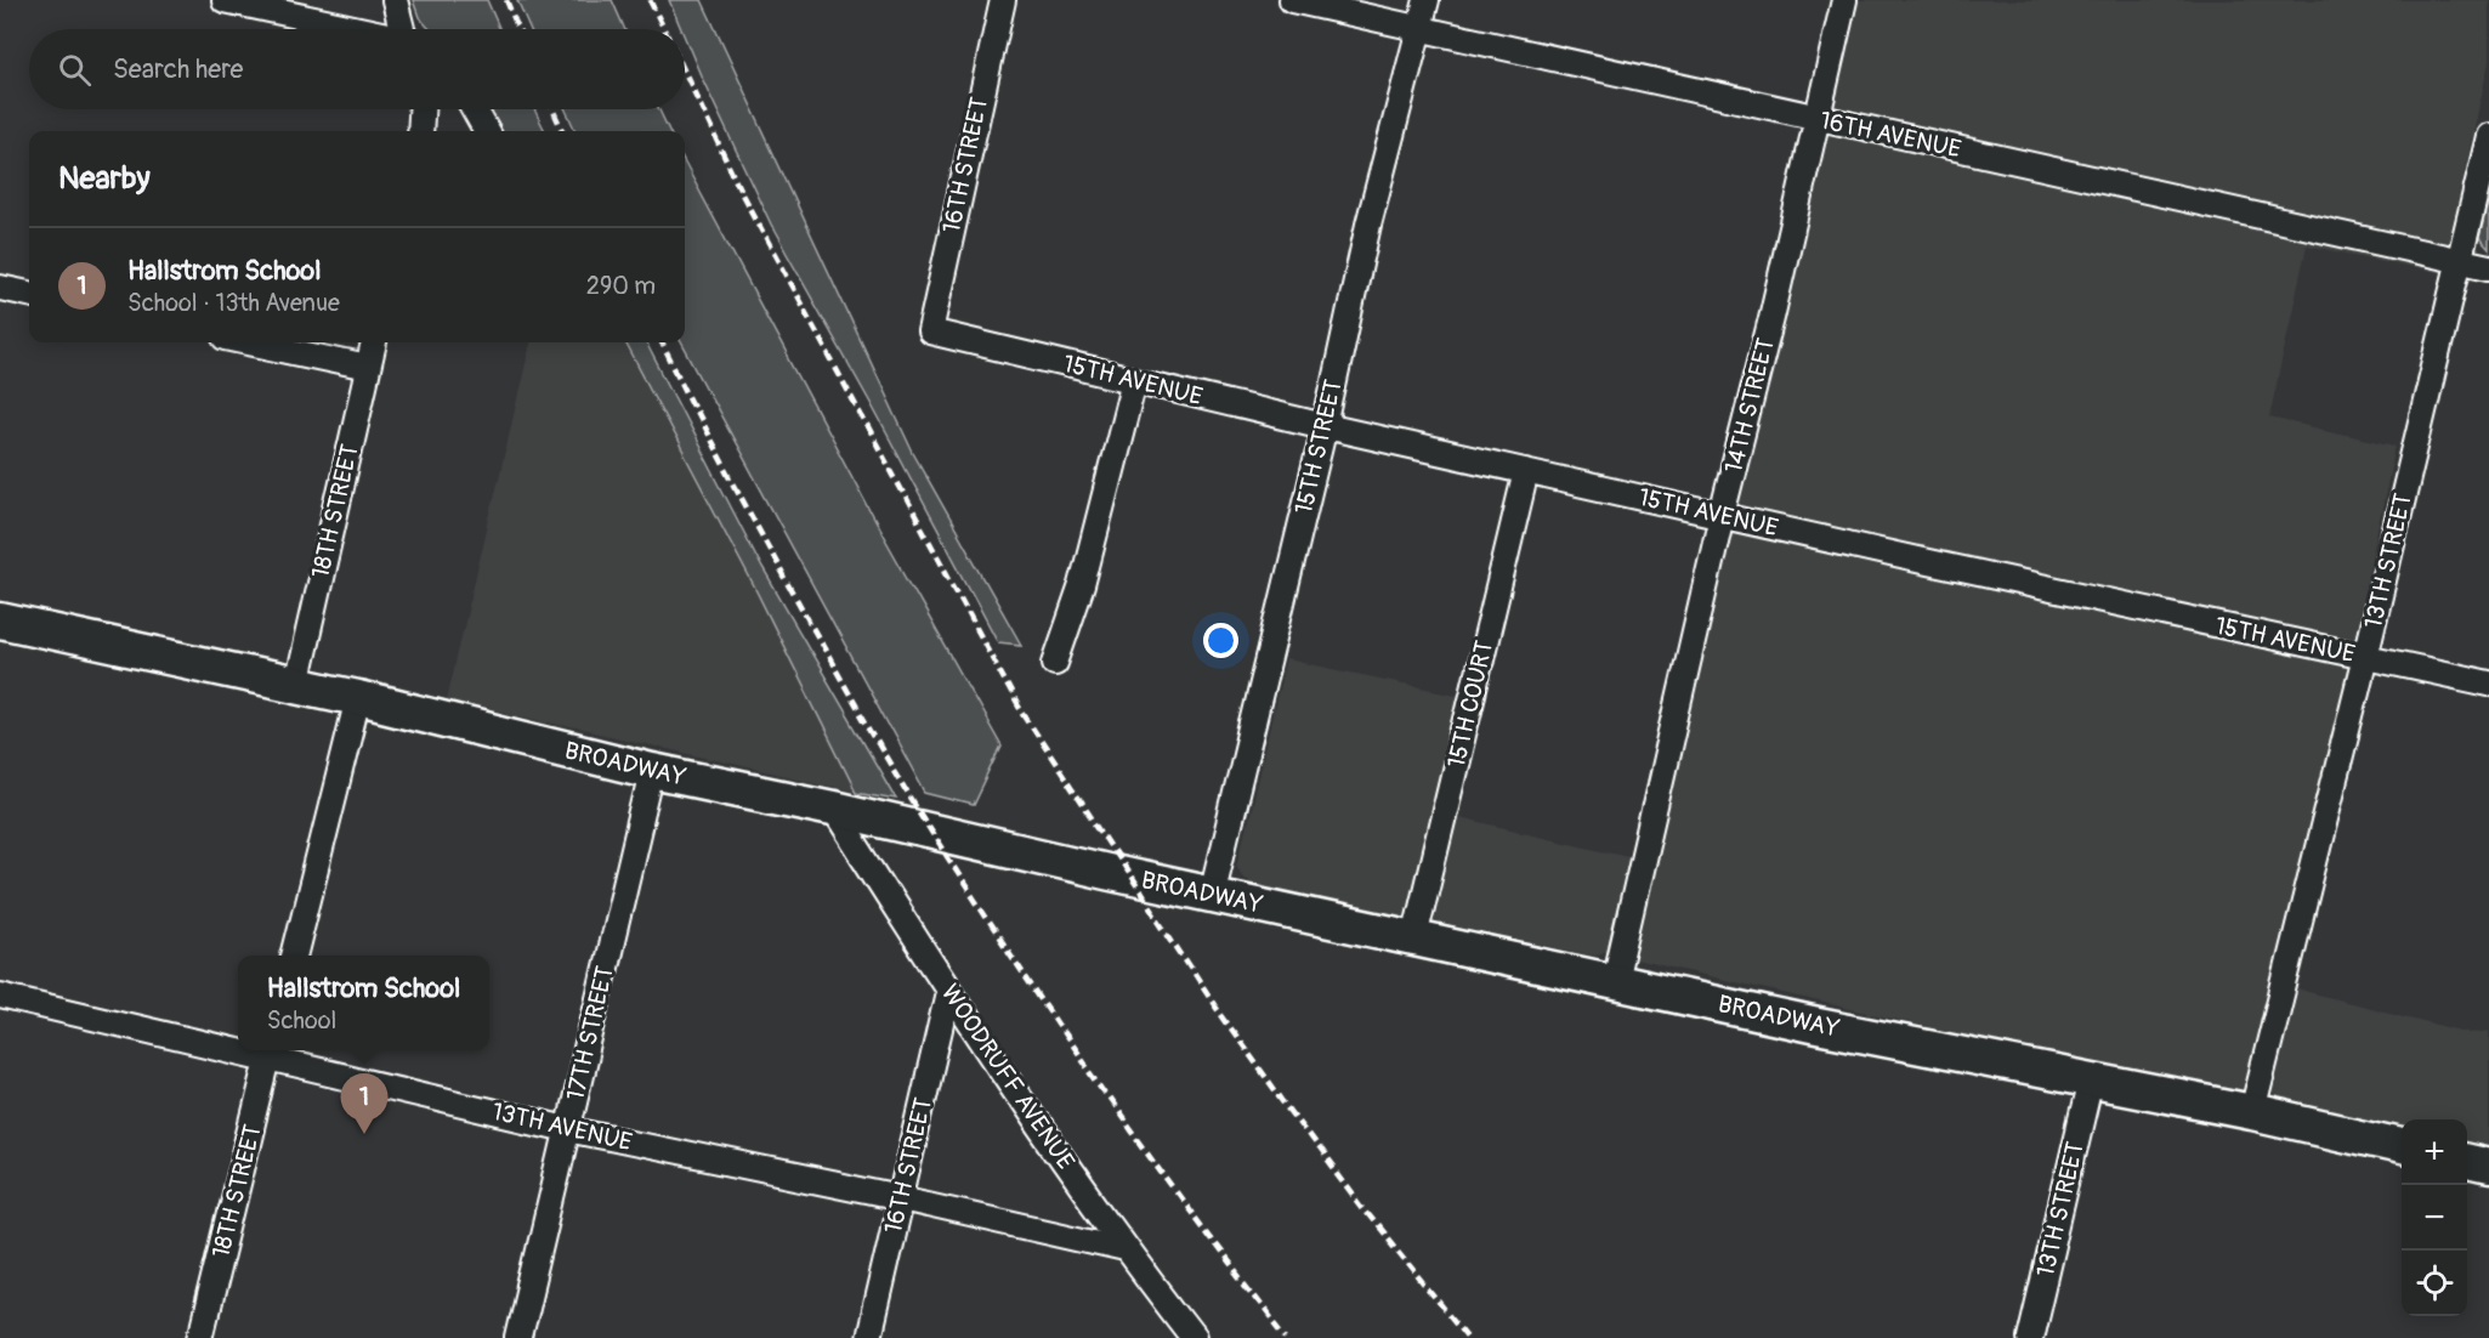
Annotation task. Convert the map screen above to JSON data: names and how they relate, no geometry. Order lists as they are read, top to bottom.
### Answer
{
  "streets": {
    "main road": ["BROADWAY"],
    "street": [
      "16TH AVENUE",
      "16TH STREET",
      "15TH AVENUE",
      "14TH STREET",
      "15TH STREET",
      "18TH STREET",
      "13TH STREET",
      "15TH COURT",
      "17TH STREET",
      "WOODRUFF AVENUE",
      "13TH AVENUE"
    ]
  },
  "crossings": [
    ["16TH AVENUE", "14TH STREET"],
    ["16TH AVENUE", "15TH STREET"],
    ["16TH AVENUE", "13TH STREET"],
    ["16TH STREET", "15TH AVENUE"],
    ["16TH STREET", "WOODRUFF AVENUE"],
    ["16TH STREET", "13TH AVENUE"],
    ["15TH AVENUE", "14TH STREET"],
    ["15TH AVENUE", "15TH STREET"],
    ["15TH AVENUE", "13TH STREET"],
    ["15TH AVENUE", "15TH COURT"],
    ["14TH STREET", "BROADWAY"],
    ["15TH STREET", "BROADWAY"],
    ["18TH STREET", "BROADWAY"],
    ["18TH STREET", "13TH AVENUE"],
    ["13TH STREET", "BROADWAY"],
    ["15TH COURT", "BROADWAY"],
    ["BROADWAY", "17TH STREET"],
    ["BROADWAY", "WOODRUFF AVENUE"],
    ["17TH STREET", "13TH AVENUE"],
    ["WOODRUFF AVENUE", "13TH AVENUE"]
  ],
  "page": {
    "search": "Search here",
    "heading": "Nearby",
    "list": [
      {
        "mark": "1",
        "name": "Hallstrom School",
        "note": "School · 13th Avenue",
        "value": "290 m"
      }
    ],
    "popup": ["Hallstrom School", "School"],
    "pins": "1",
    "map_buttons": ["+", "−"]
  }
}
